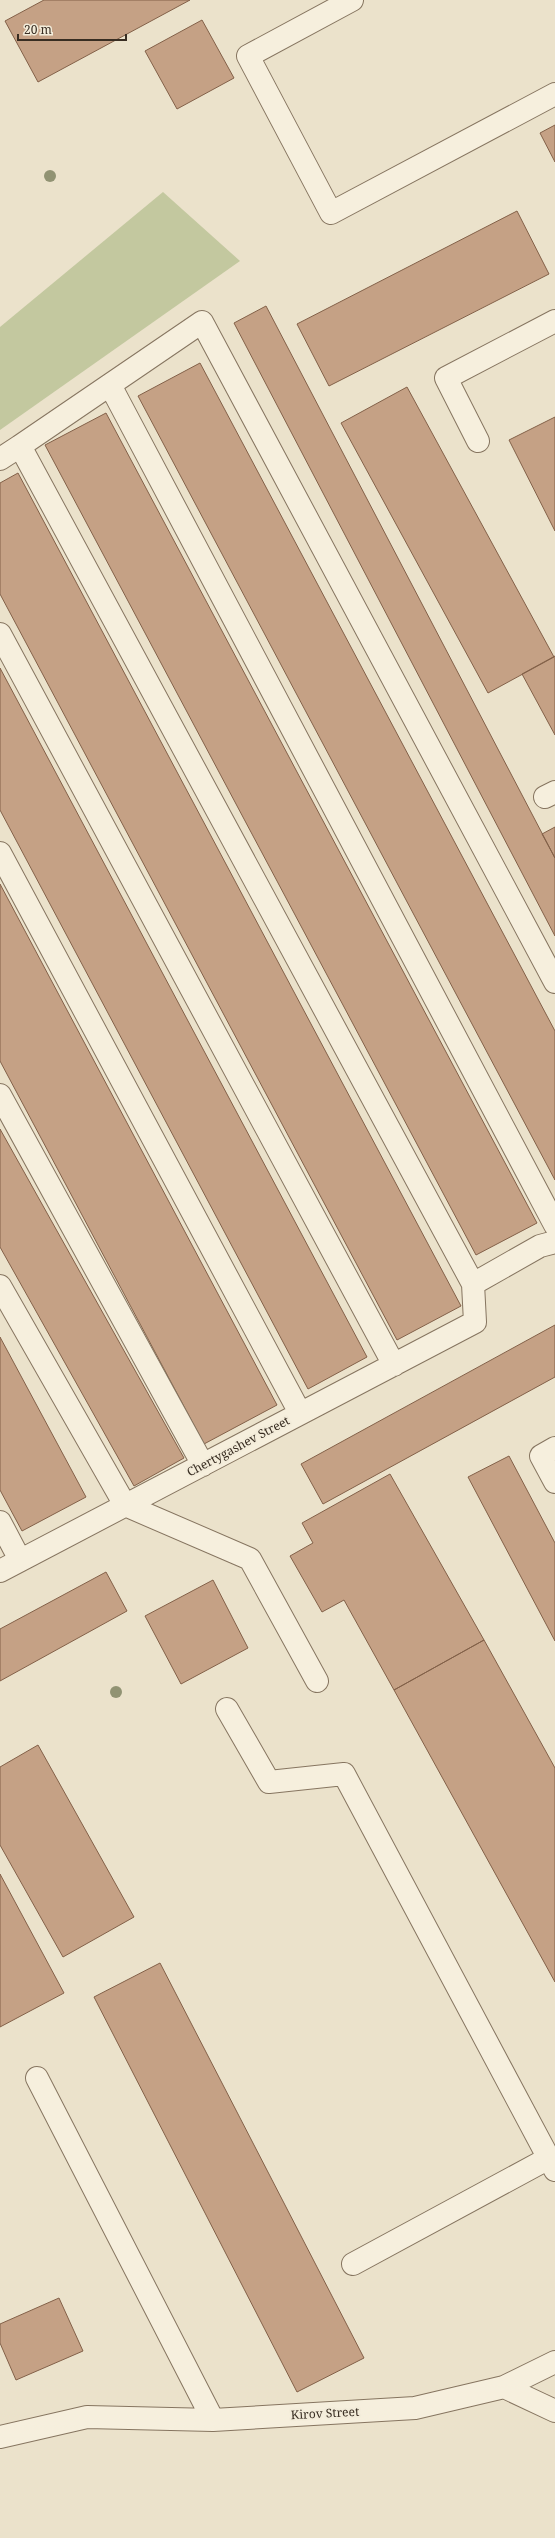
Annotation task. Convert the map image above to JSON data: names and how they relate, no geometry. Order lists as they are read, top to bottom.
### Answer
{
  "streets": {
    "street": ["Chertygashev Street", "Kirov Street"]
  },
  "scale_bar": "20 m"
}
